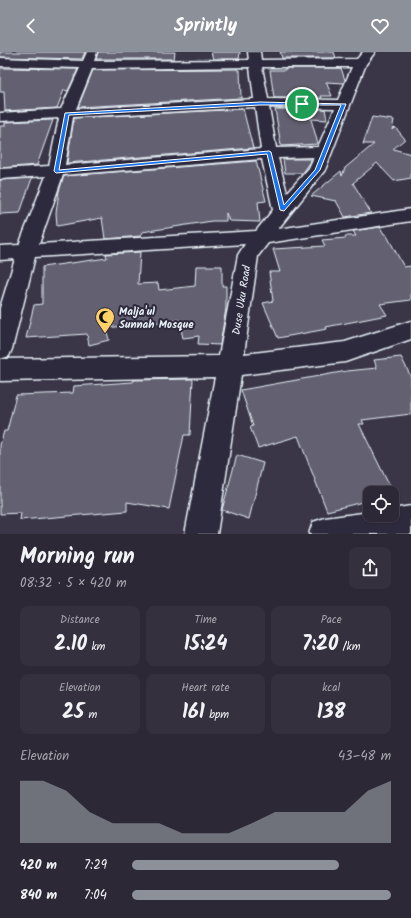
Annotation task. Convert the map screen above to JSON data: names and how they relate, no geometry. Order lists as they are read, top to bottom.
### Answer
{
  "streets": {
    "street": ["Duse Uku Road"]
  },
  "places": {
    "mosque": ["Malja'ul Sunnah Mosque"]
  },
  "page": {
    "header": "Sprintly",
    "heading": ["Morning run", "08:32 · 5 × 420 m"],
    "stats": [
      ["Distance", "2.10 km"],
      ["Time", "15:24"],
      ["Pace", "7:20 /km"],
      ["Elevation", "25 m"],
      ["Heart rate", "161 bpm"],
      ["kcal", "138"]
    ],
    "chart": ["Elevation", "43–48 m"],
    "list": [
      {
        "name": "420 m",
        "note": "7:29"
      },
      {
        "name": "840 m",
        "note": "7:04"
      }
    ]
  }
}
